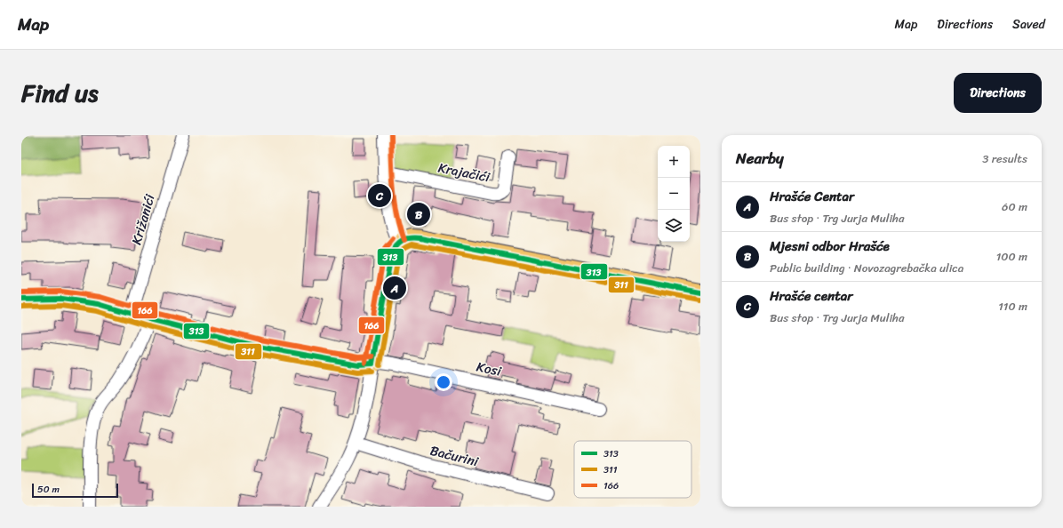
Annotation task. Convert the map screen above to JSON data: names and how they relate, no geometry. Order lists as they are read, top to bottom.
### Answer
{
  "streets": {
    "street": [
      "Krajačići",
      "Križanići",
      "Kosi",
      "Bačurini"
    ]
  },
  "lines": ["transit line 166", "transit line 313", "transit line 311"],
  "legend": ["313", "311", "166"],
  "scale_bar": "50 m",
  "page": {
    "header": "Map",
    "nav": ["Map", "Directions", "Saved"],
    "title": "Find us",
    "buttons": "Directions",
    "heading": ["Nearby", "3 results"],
    "map_buttons": ["+", "−"],
    "list": [
      {
        "mark": "A",
        "name": "Hrašće Centar",
        "note": "Bus stop · Trg Jurja Muliha",
        "value": "60 m"
      },
      {
        "mark": "B",
        "name": "Mjesni odbor Hrašće",
        "note": "Public building · Novozagrebačka ulica",
        "value": "100 m"
      },
      {
        "mark": "C",
        "name": "Hrašće centar",
        "note": "Bus stop · Trg Jurja Muliha",
        "value": "110 m"
      }
    ],
    "pins": ["C", "B", "A"],
    "scale": "50 m"
  }
}
